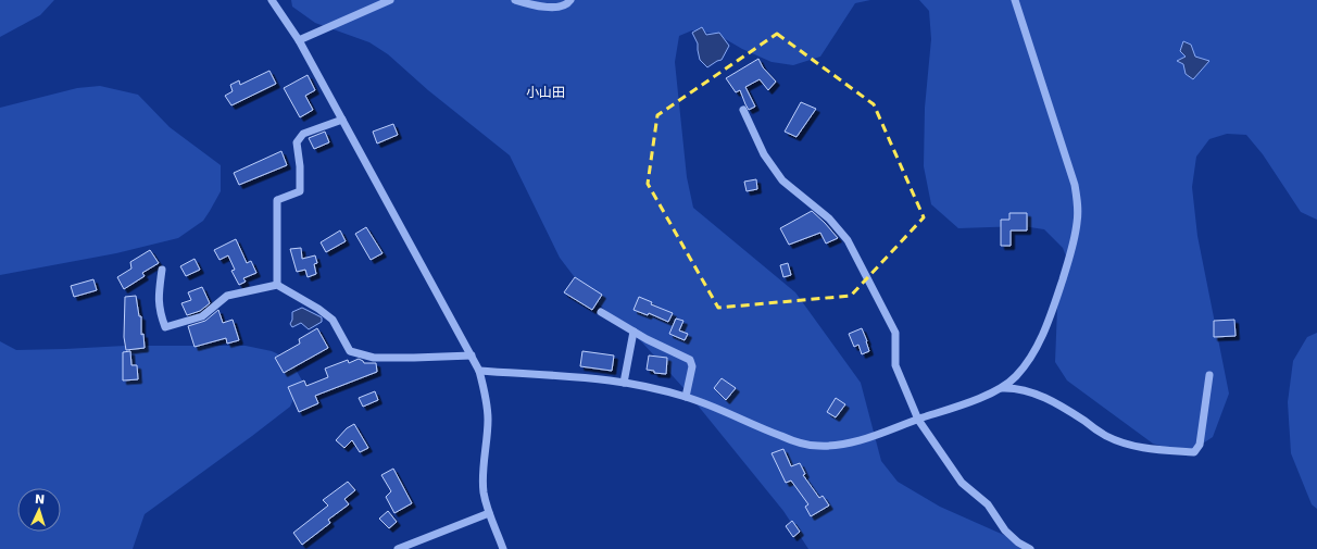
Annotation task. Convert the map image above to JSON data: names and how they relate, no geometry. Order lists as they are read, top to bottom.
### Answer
{
  "districts": ["小山田"],
  "north": "top"
}
